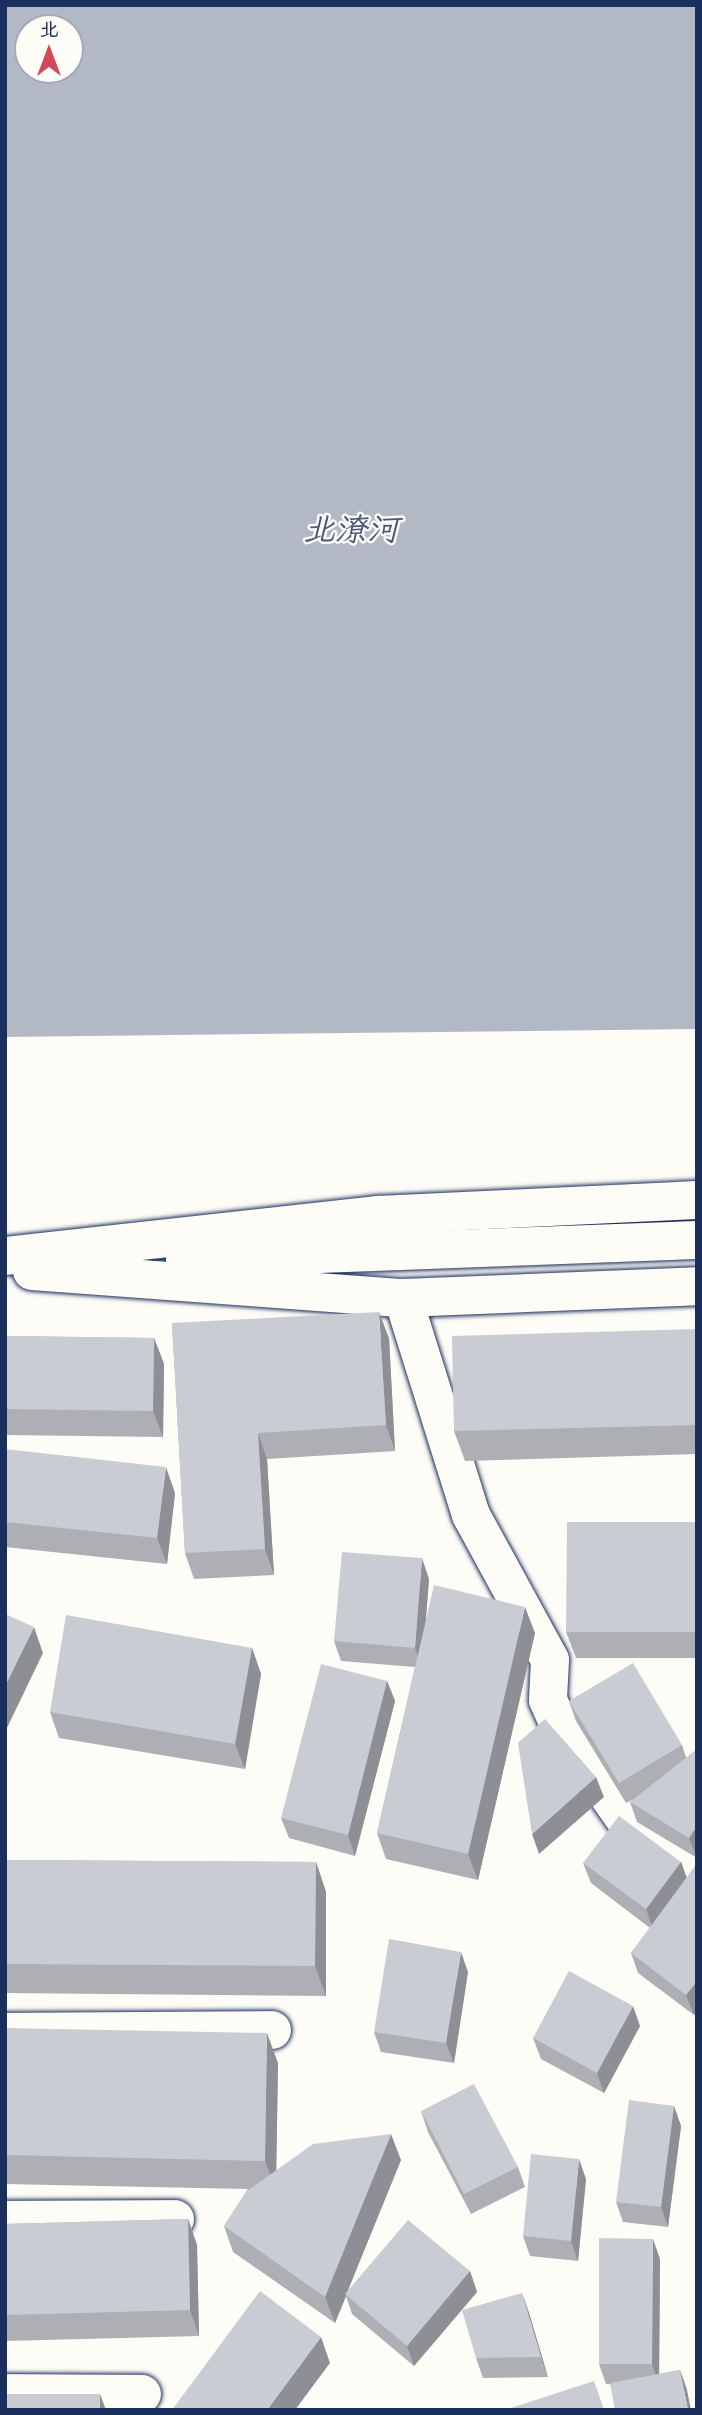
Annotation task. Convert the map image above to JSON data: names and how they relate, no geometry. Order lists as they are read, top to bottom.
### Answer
{
  "water": ["北潦河"],
  "north": "top"
}
